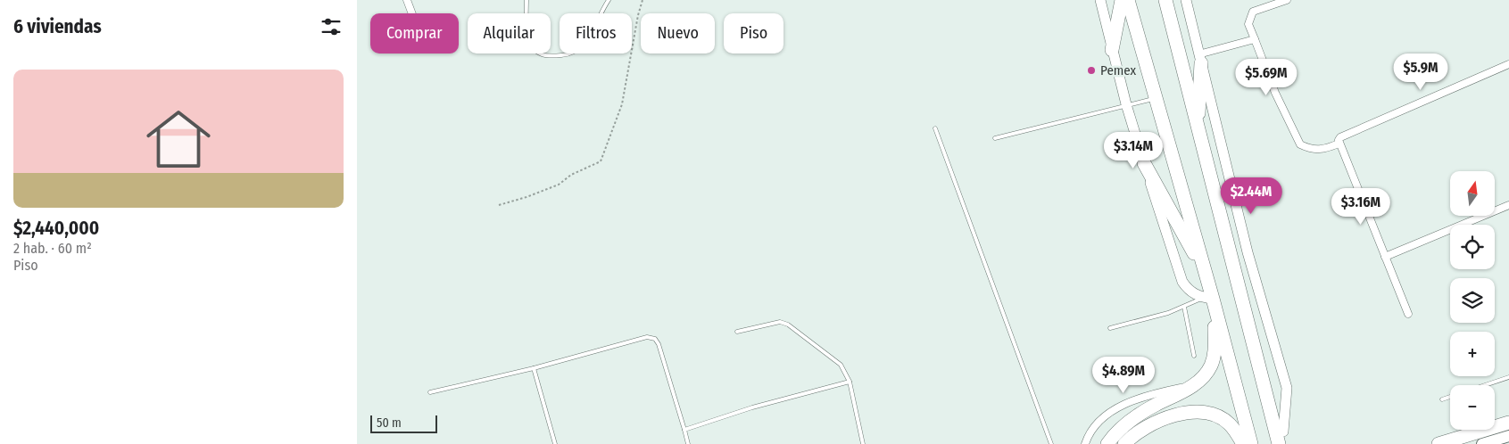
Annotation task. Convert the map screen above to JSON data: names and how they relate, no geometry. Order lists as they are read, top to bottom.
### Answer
{
  "places": ["Pemex"],
  "scale_bar": "50 m",
  "north": "top",
  "page": {
    "heading": "6 viviendas",
    "chip": [
      "Comprar",
      "Alquilar",
      "Filtros",
      "Nuevo",
      "Piso"
    ],
    "list": [
      {
        "name": "$2,440,000",
        "note": "2 hab. · 60 m² · Piso"
      }
    ],
    "price": [
      "$5.9M",
      "$5.69M",
      "$3.14M",
      "$2.44M",
      "$3.16M",
      "$4.89M"
    ],
    "map_buttons": ["+", "−"],
    "scale": "50 m"
  }
}
